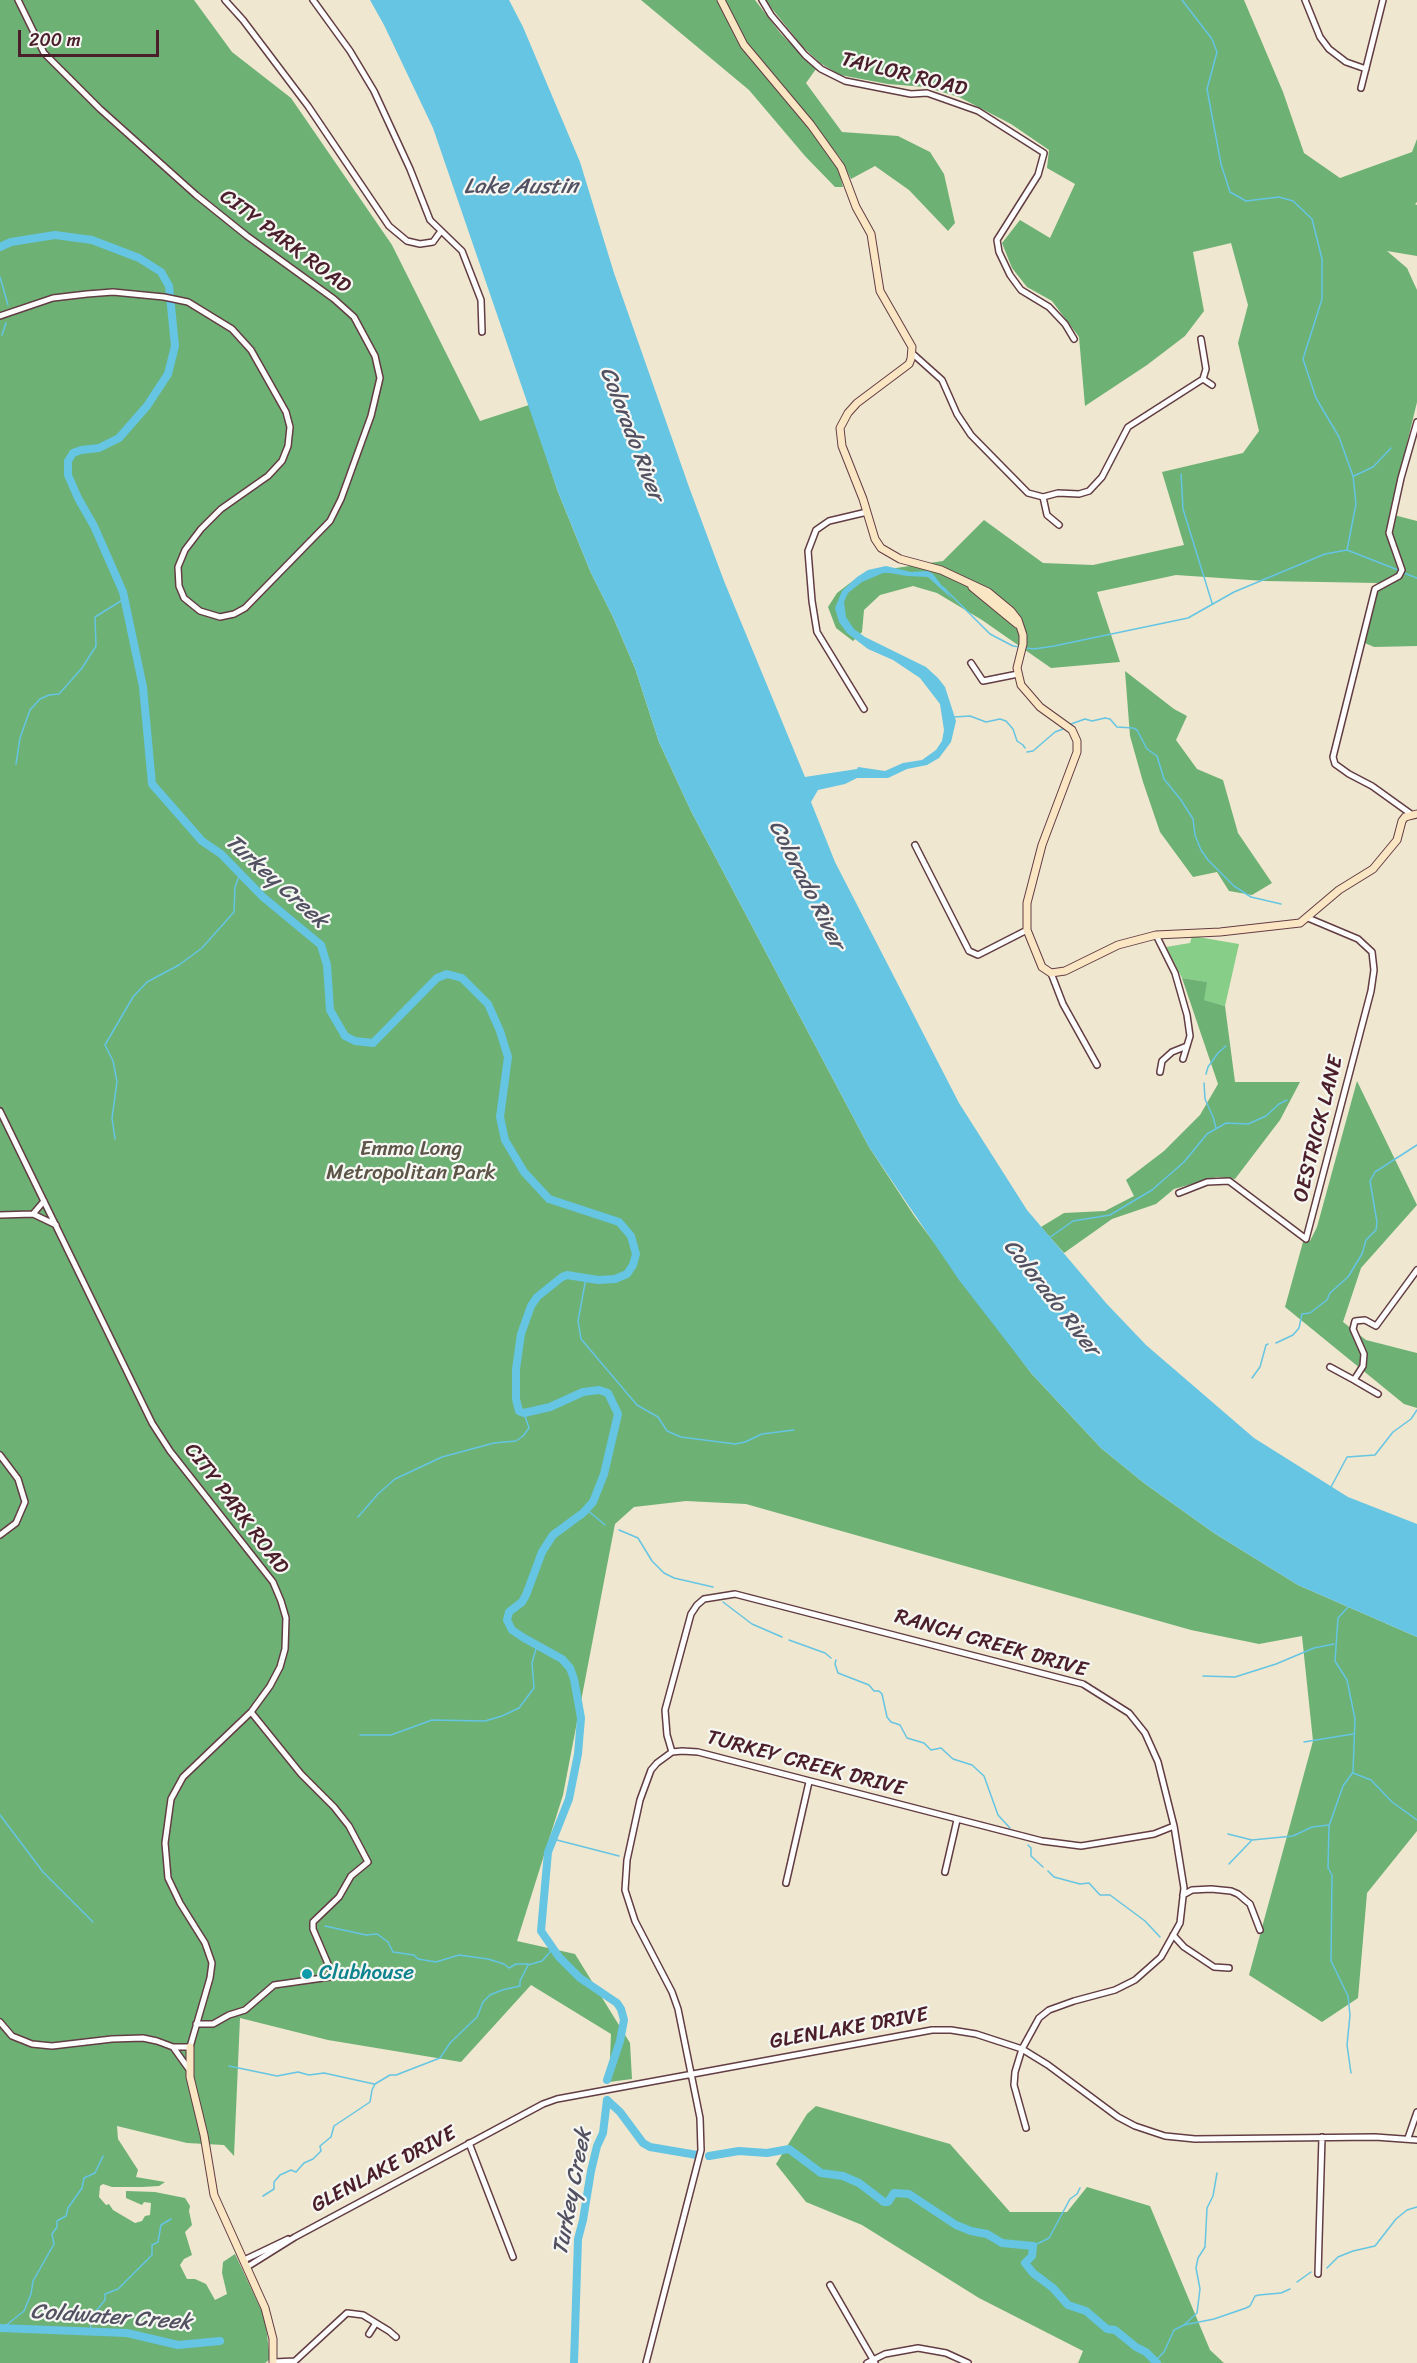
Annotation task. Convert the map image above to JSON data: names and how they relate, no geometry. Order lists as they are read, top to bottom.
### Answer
{
  "streets": {
    "street": [
      "TAYLOR ROAD",
      "CITY PARK ROAD",
      "OESTRICK LANE",
      "RANCH CREEK DRIVE",
      "TURKEY CREEK DRIVE",
      "GLENLAKE DRIVE"
    ]
  },
  "crossings": [
    ["CITY PARK ROAD", "GLENLAKE DRIVE"],
    ["RANCH CREEK DRIVE", "TURKEY CREEK DRIVE"],
    ["RANCH CREEK DRIVE", "GLENLAKE DRIVE"]
  ],
  "water": [
    "Lake Austin",
    "Colorado River",
    "Turkey Creek",
    "Coldwater Creek"
  ],
  "parks": ["Emma Long Metropolitan Park"],
  "places": ["Clubhouse"],
  "scale_bar": "200 m"
}
